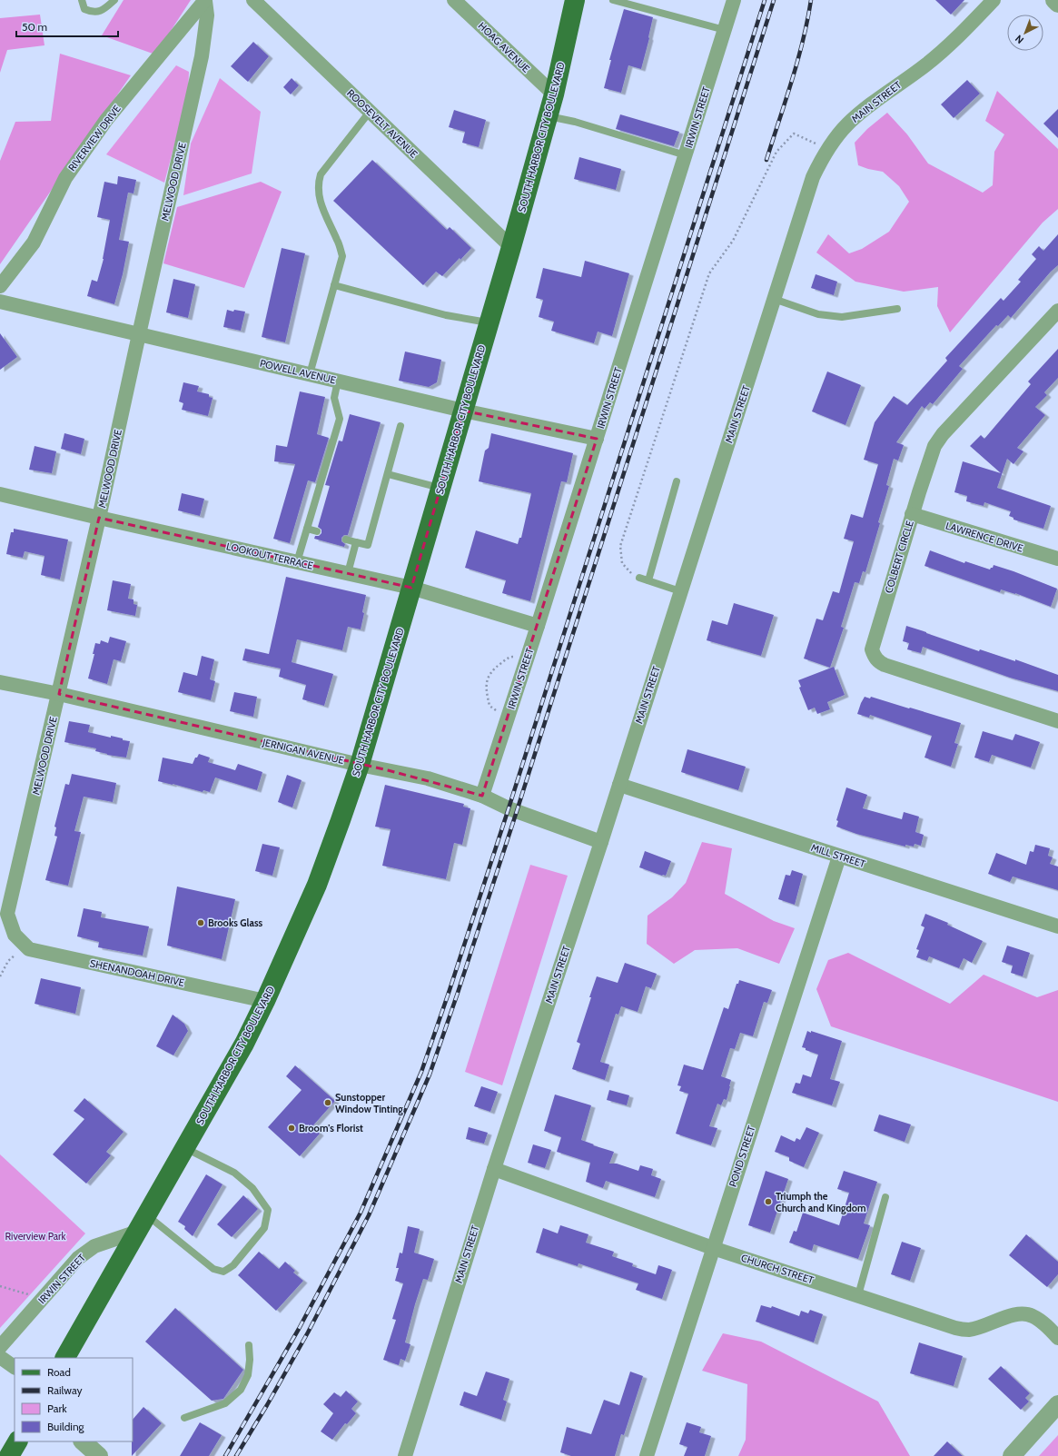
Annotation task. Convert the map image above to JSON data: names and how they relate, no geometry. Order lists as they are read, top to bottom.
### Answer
{
  "streets": {
    "main road": ["SOUTH HARBOR CITY BOULEVARD"],
    "street": [
      "HOAG AVENUE",
      "MAIN STREET",
      "IRWIN STREET",
      "ROOSEVELT AVENUE",
      "RIVERVIEW DRIVE",
      "MELWOOD DRIVE",
      "POWELL AVENUE",
      "LAWRENCE DRIVE",
      "LOOKOUT TERRACE",
      "COLBERT CIRCLE",
      "JERNIGAN AVENUE",
      "MILL STREET",
      "SHENANDOAH DRIVE",
      "POND STREET",
      "CHURCH STREET"
    ]
  },
  "crossings": [
    ["HOAG AVENUE", "SOUTH HARBOR CITY BOULEVARD"],
    ["MAIN STREET", "JERNIGAN AVENUE"],
    ["MAIN STREET", "MILL STREET"],
    ["MAIN STREET", "CHURCH STREET"],
    ["IRWIN STREET", "SOUTH HARBOR CITY BOULEVARD"],
    ["IRWIN STREET", "POWELL AVENUE"],
    ["IRWIN STREET", "LOOKOUT TERRACE"],
    ["IRWIN STREET", "JERNIGAN AVENUE"],
    ["ROOSEVELT AVENUE", "SOUTH HARBOR CITY BOULEVARD"],
    ["SOUTH HARBOR CITY BOULEVARD", "POWELL AVENUE"],
    ["SOUTH HARBOR CITY BOULEVARD", "LOOKOUT TERRACE"],
    ["SOUTH HARBOR CITY BOULEVARD", "JERNIGAN AVENUE"],
    ["SOUTH HARBOR CITY BOULEVARD", "SHENANDOAH DRIVE"],
    ["RIVERVIEW DRIVE", "MELWOOD DRIVE"],
    ["MELWOOD DRIVE", "POWELL AVENUE"],
    ["MELWOOD DRIVE", "LOOKOUT TERRACE"],
    ["MELWOOD DRIVE", "JERNIGAN AVENUE"],
    ["MELWOOD DRIVE", "SHENANDOAH DRIVE"],
    ["LAWRENCE DRIVE", "COLBERT CIRCLE"],
    ["MILL STREET", "POND STREET"],
    ["POND STREET", "CHURCH STREET"]
  ],
  "parks": ["Riverview Park"],
  "places": [
    "Brooks Glass",
    "Sunstopper Window Tinting",
    "Broom's Florist",
    "Triumph the Church and Kingdom"
  ],
  "legend": [
    "Road",
    "Railway",
    "Park",
    "Building"
  ],
  "scale_bar": "50 m",
  "north": "bottom left"
}
